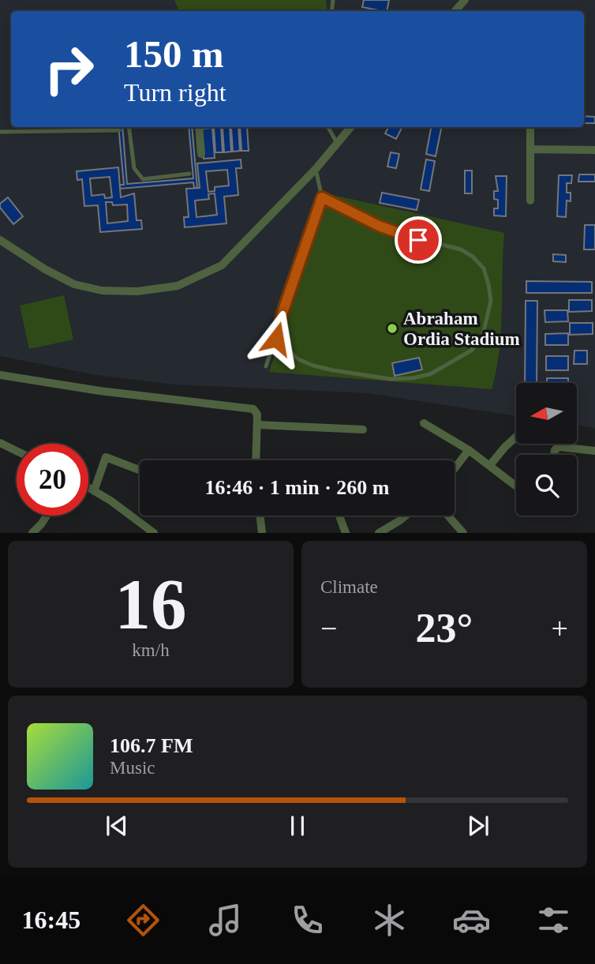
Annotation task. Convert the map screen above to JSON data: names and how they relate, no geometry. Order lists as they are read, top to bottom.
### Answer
{
  "places": ["Abraham Ordia Stadium"],
  "north": "left",
  "page": {
    "turn": ["150 m", "Turn right"],
    "limit": "20",
    "trip": "16:46 · 1 min · 260 m",
    "tile": [
      ["16", "km/h"],
      "Climate"
    ],
    "heat": ["−", "23°", "+"],
    "song": ["106.7 FM", "Music"],
    "tabs": "16:45"
  }
}
